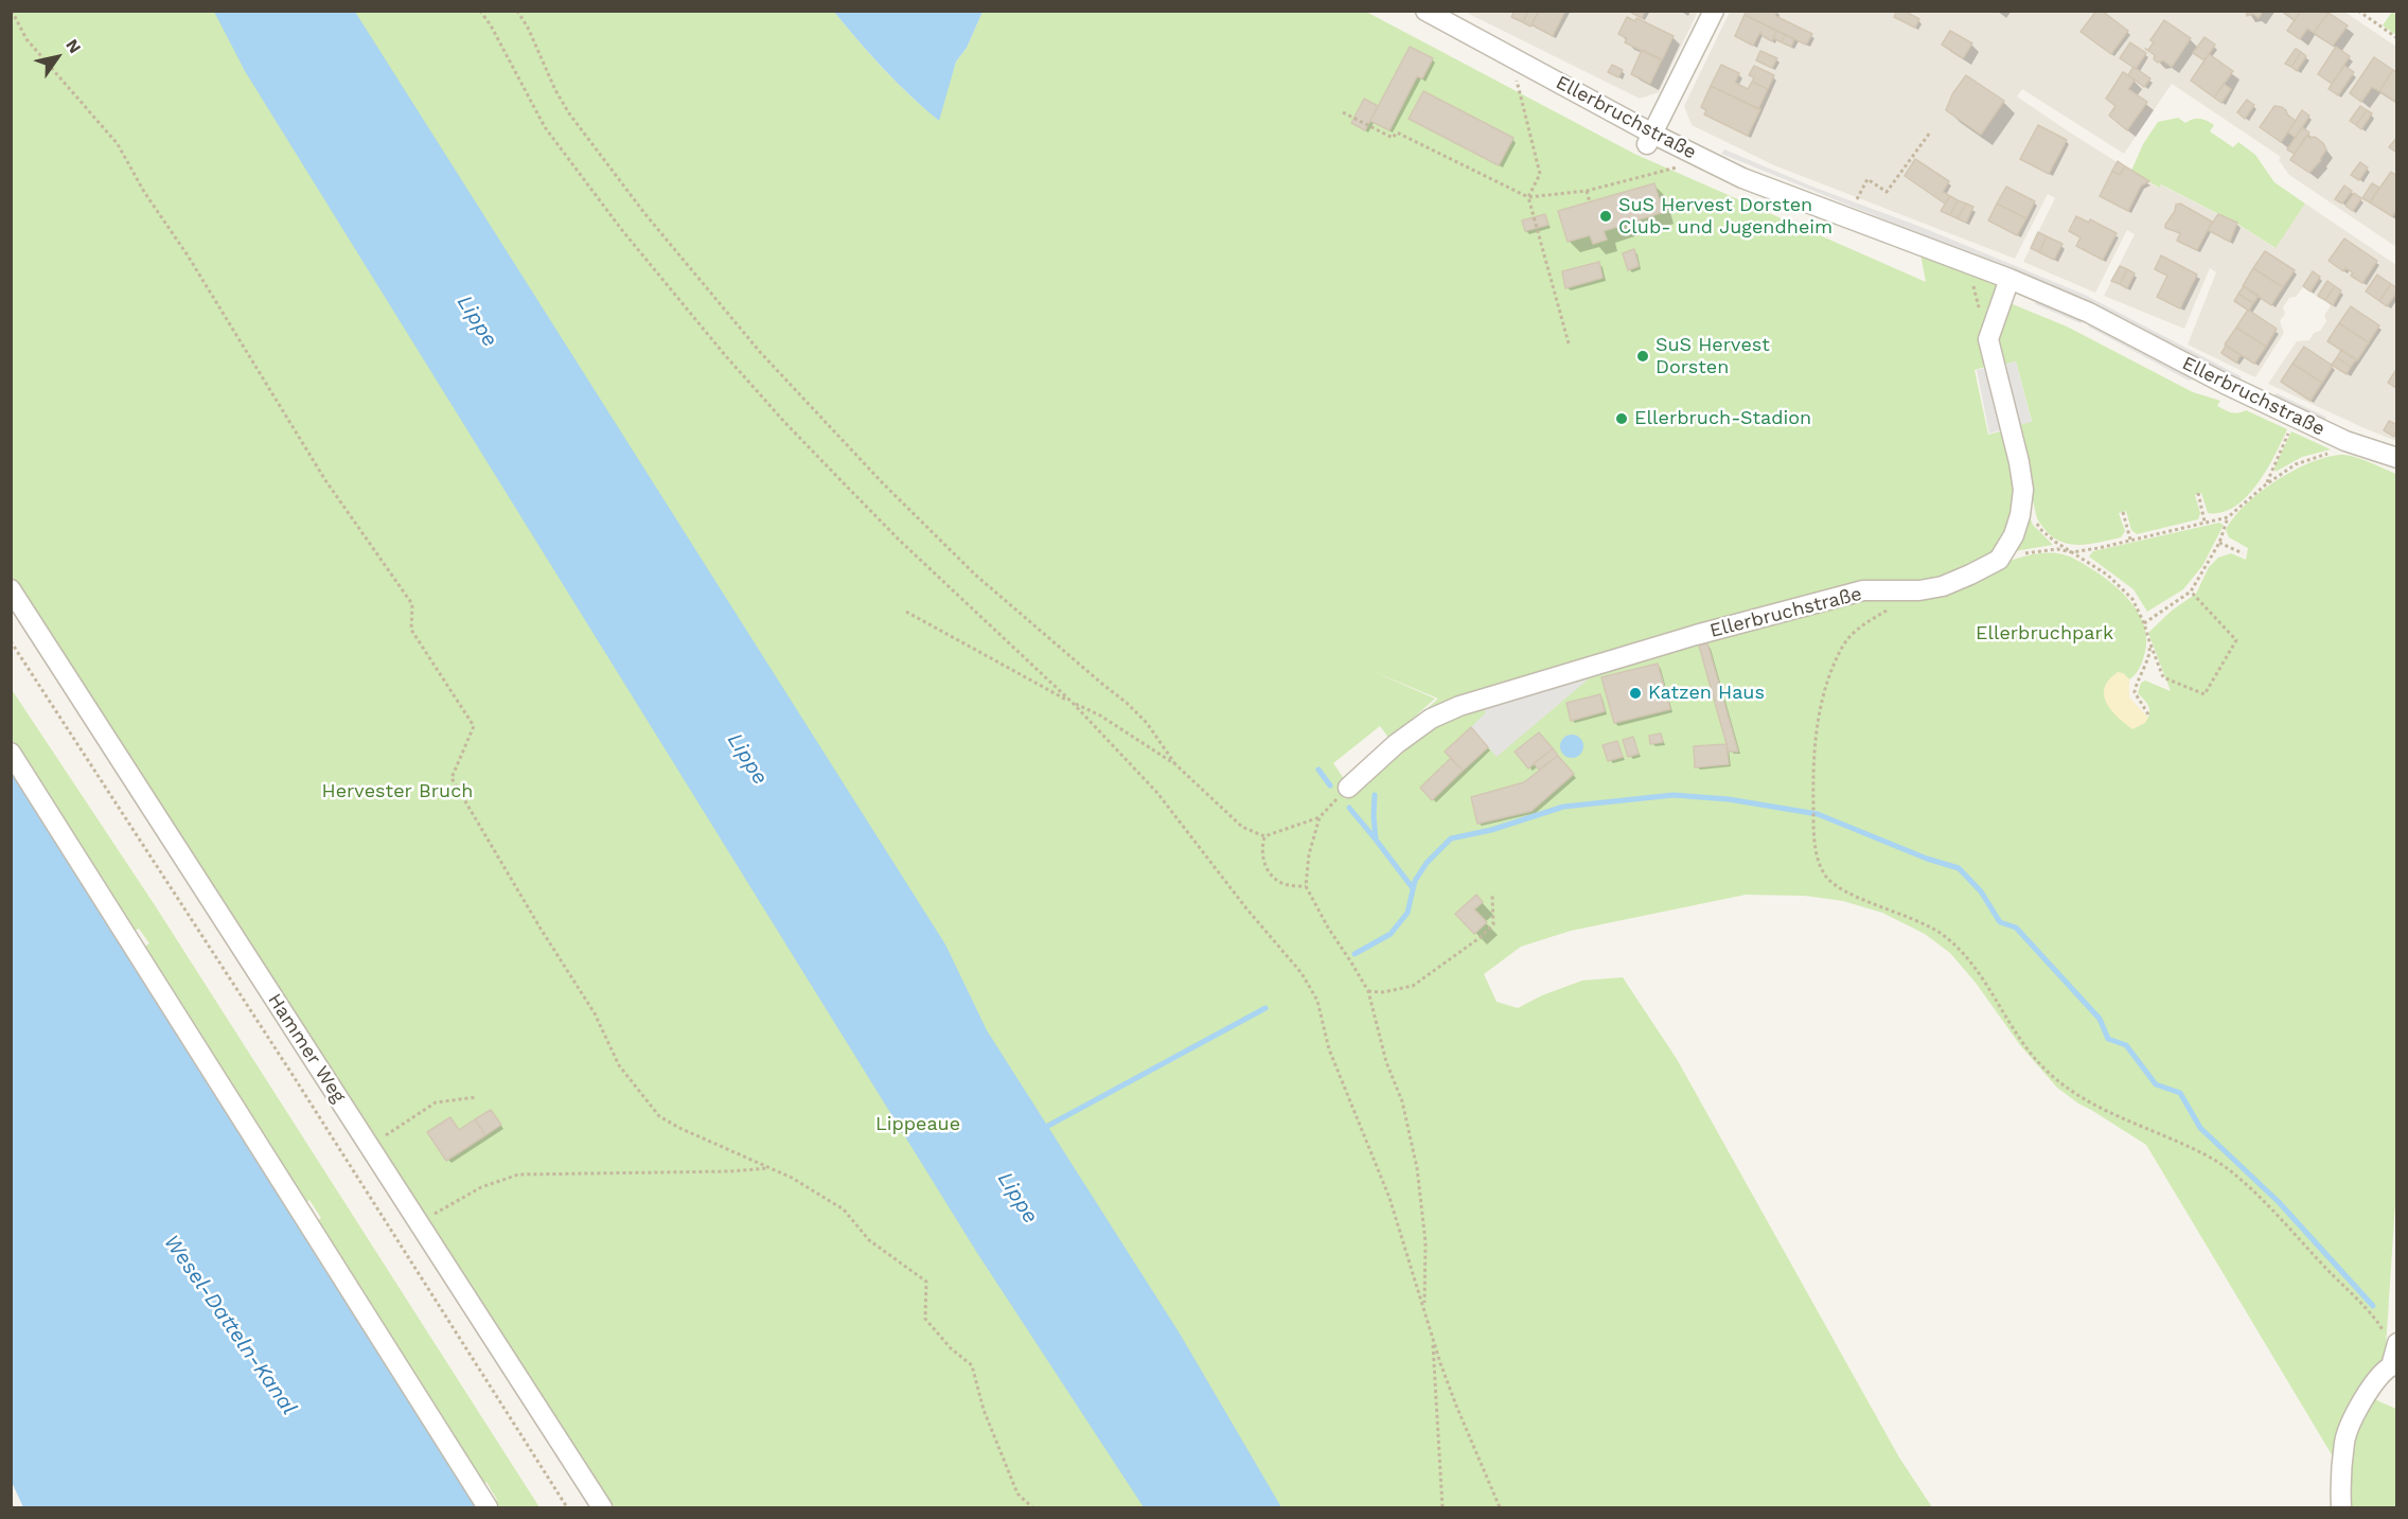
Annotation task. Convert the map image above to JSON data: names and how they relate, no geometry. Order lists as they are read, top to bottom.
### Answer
{
  "streets": {
    "street": ["Ellerbruchstraße", "Hammer Weg"]
  },
  "water": ["Lippe", "Wesel-Datteln-Kanal"],
  "parks": ["Ellerbruchpark", "Hervester Bruch", "Lippeaue"],
  "places": [
    "SuS Hervest Dorsten Club- und Jugendheim",
    "SuS Hervest Dorsten",
    "Ellerbruch-Stadion",
    "Katzen Haus"
  ],
  "north": "top right"
}
